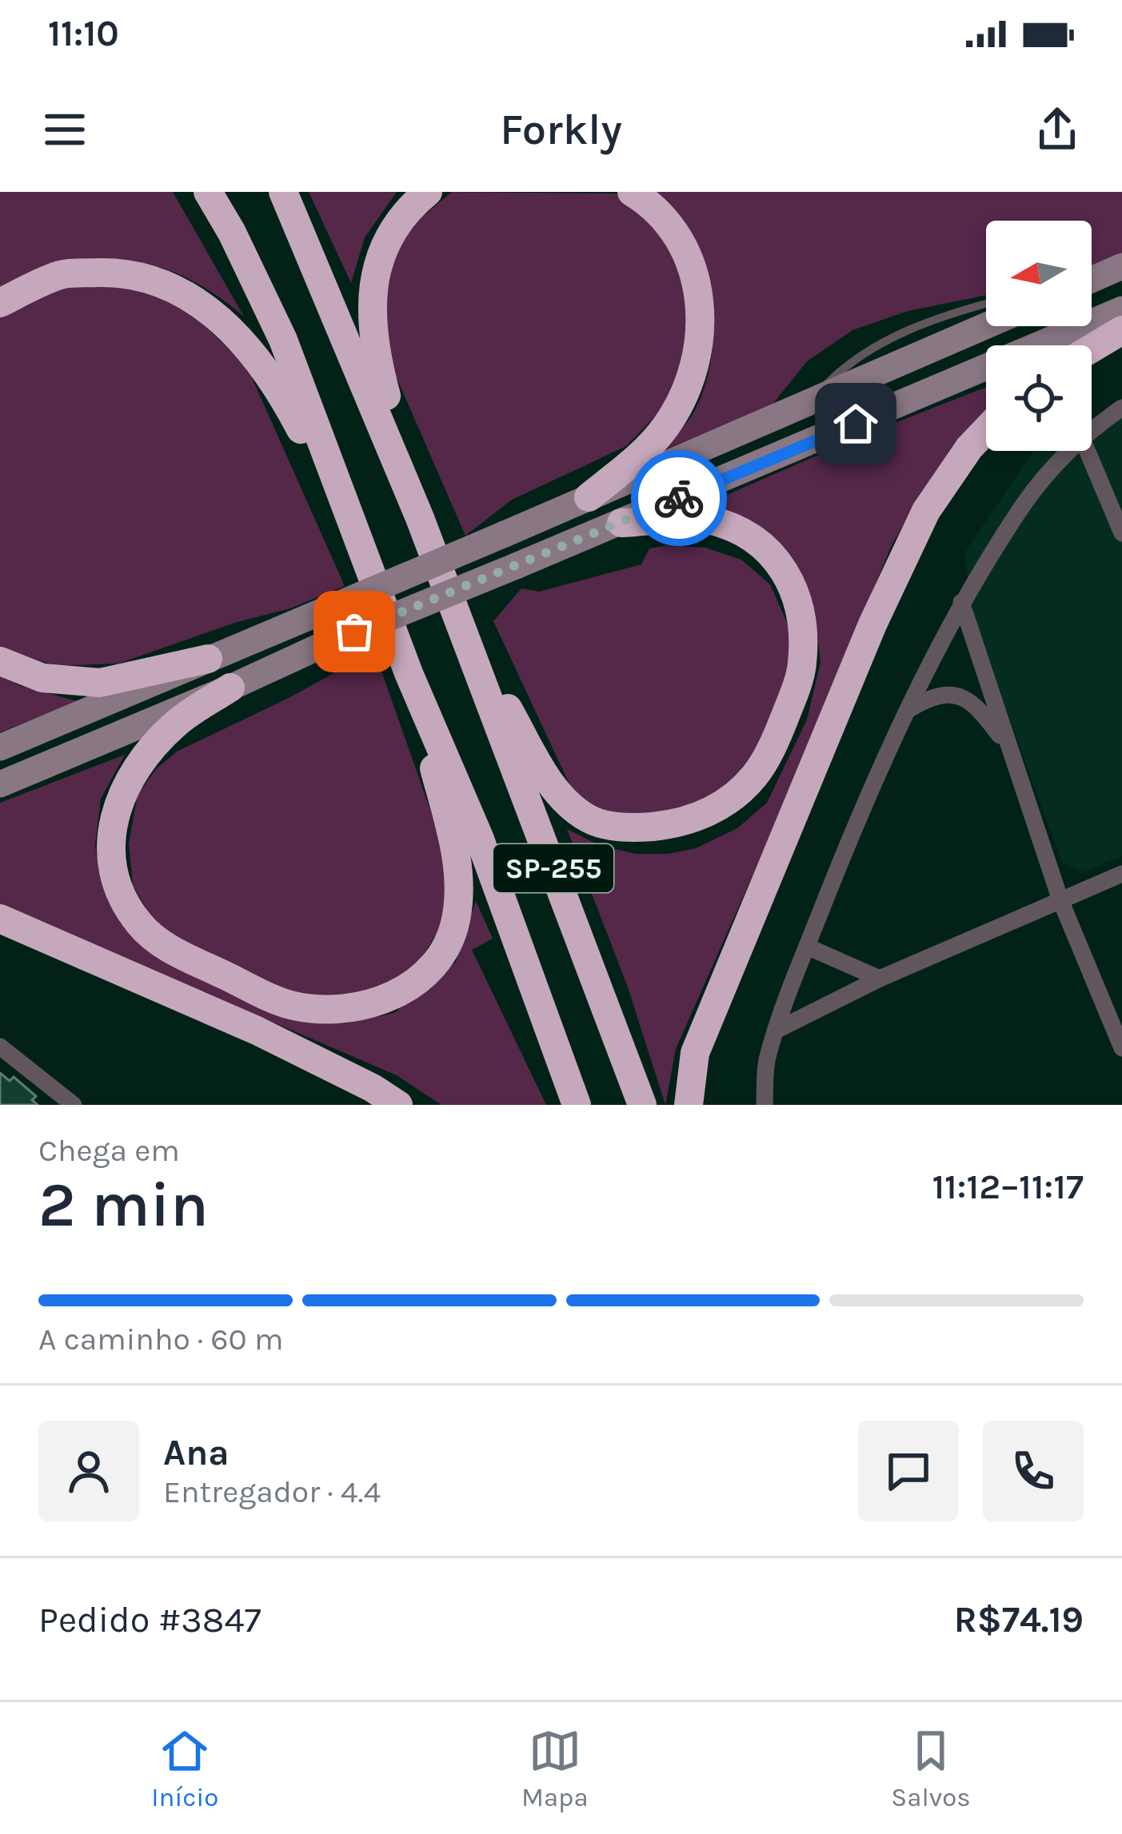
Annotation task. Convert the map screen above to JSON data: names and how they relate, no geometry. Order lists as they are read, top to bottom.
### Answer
{
  "streets": {
    "highway": ["SP-255"]
  },
  "north": "left",
  "page": {
    "status": "11:10",
    "header": "Forkly",
    "heading": ["2 min", "Chega em", "11:12–11:17"],
    "panel": [
      "Ana",
      "Entregador · 4.4",
      "Pedido #3847",
      "R$74.19"
    ],
    "bar": "A caminho · 60 m",
    "tabs": ["Início", "Mapa", "Salvos"]
  }
}
